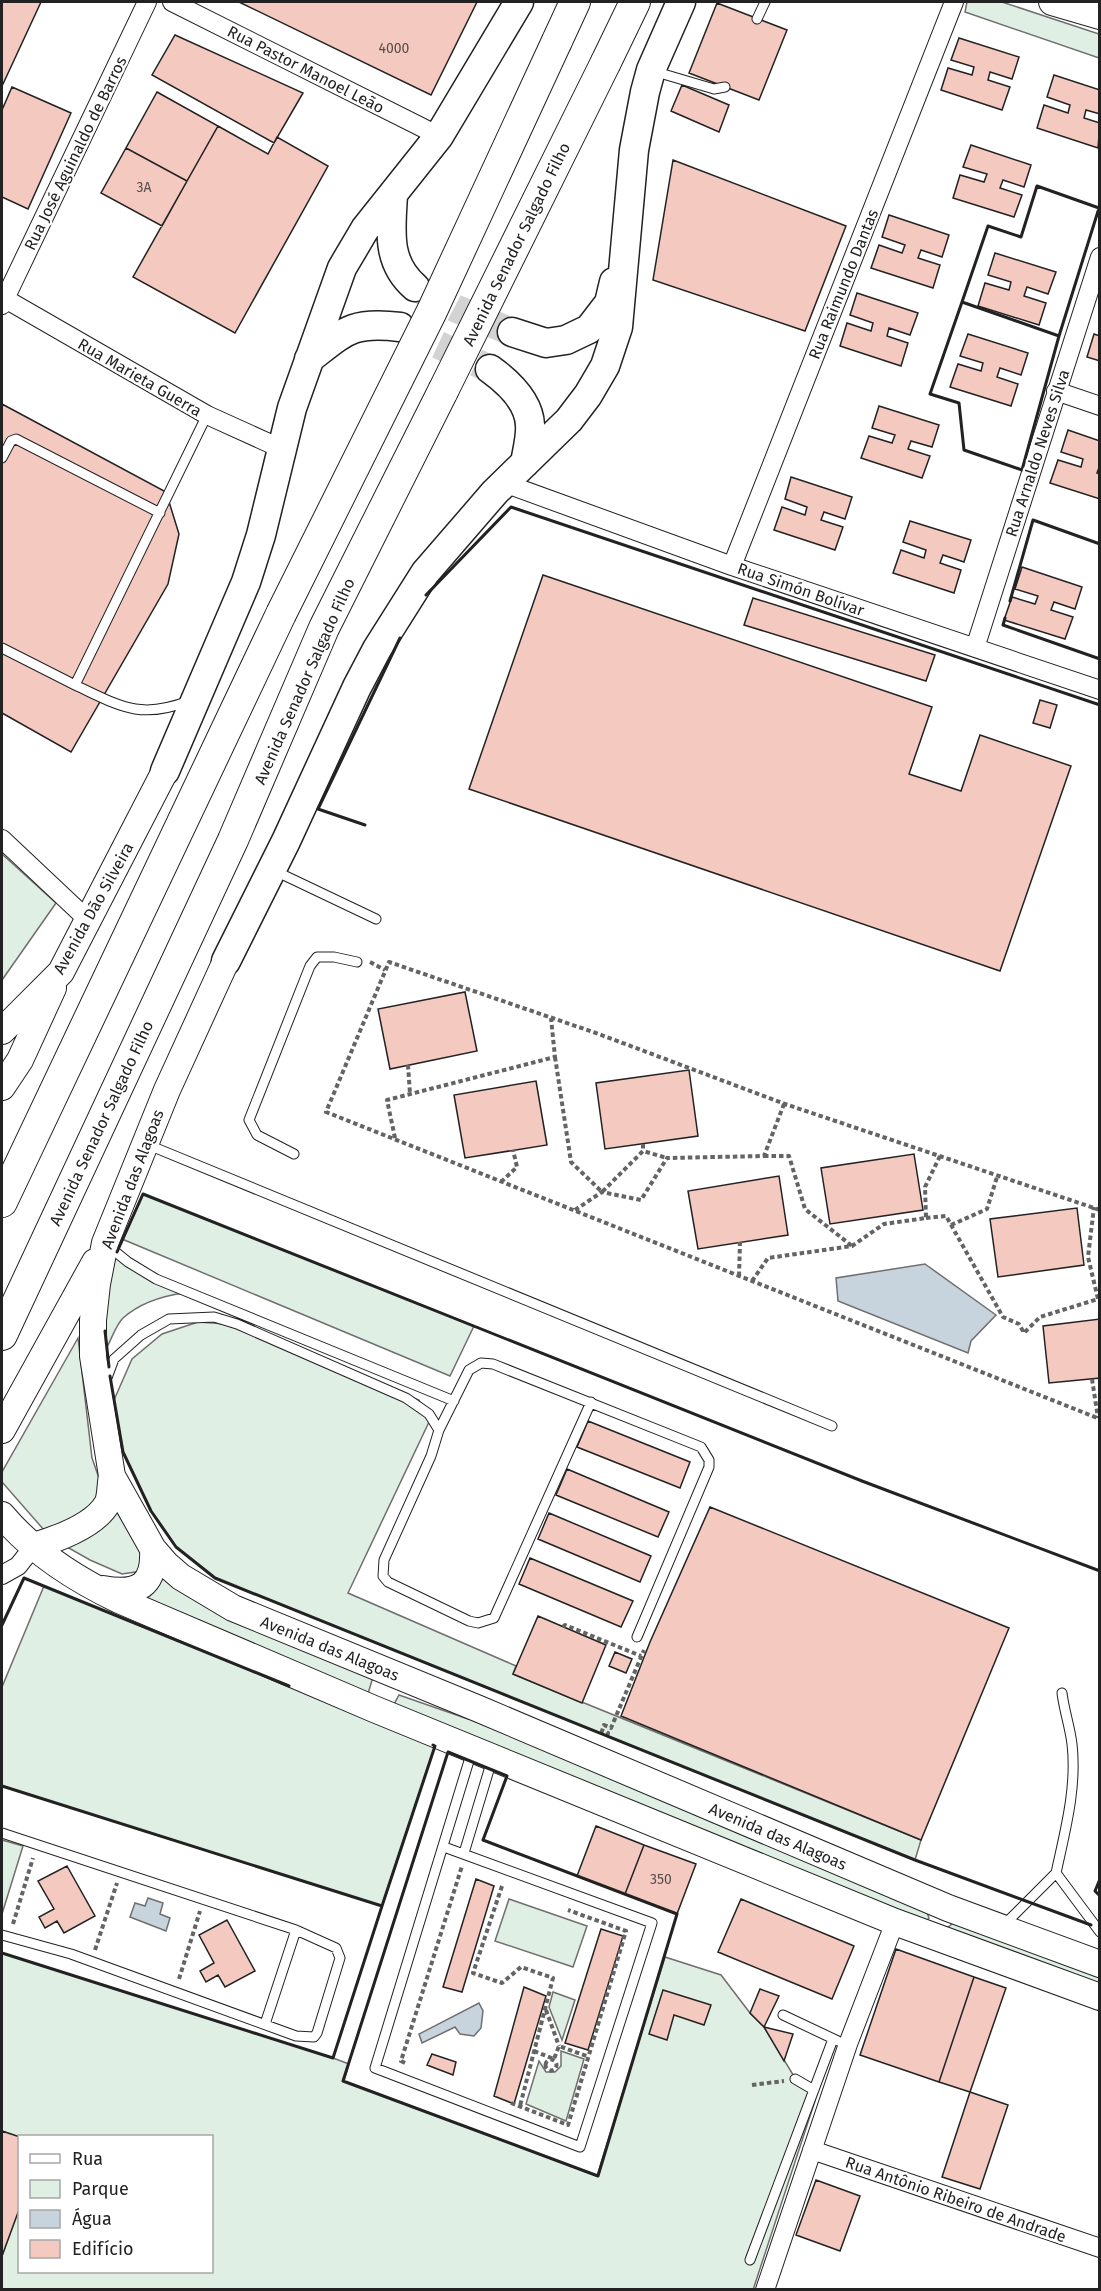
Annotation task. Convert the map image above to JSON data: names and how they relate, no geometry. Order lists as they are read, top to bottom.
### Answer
{
  "streets": {
    "highway": ["Avenida Senador Salgado Filho"],
    "main road": ["Avenida Dão Silveira", "Avenida das Alagoas"],
    "street": [
      "Rua Pastor Manoel Leão",
      "Rua José Aguinaldo de Barros",
      "Rua Raimundo Dantas",
      "Rua Marieta Guerra",
      "Rua Arnaldo Neves Silva",
      "Rua Simón Bolívar",
      "Rua Antônio Ribeiro de Andrade"
    ]
  },
  "crossings": [
    ["Rua José Aguinaldo de Barros", "Rua Marieta Guerra"],
    ["Rua Raimundo Dantas", "Rua Simón Bolívar"],
    ["Rua Arnaldo Neves Silva", "Rua Simón Bolívar"]
  ],
  "house_numbers": ["4000", "3A", "350"],
  "legend": [
    "Rua",
    "Parque",
    "Água",
    "Edifício"
  ]
}
